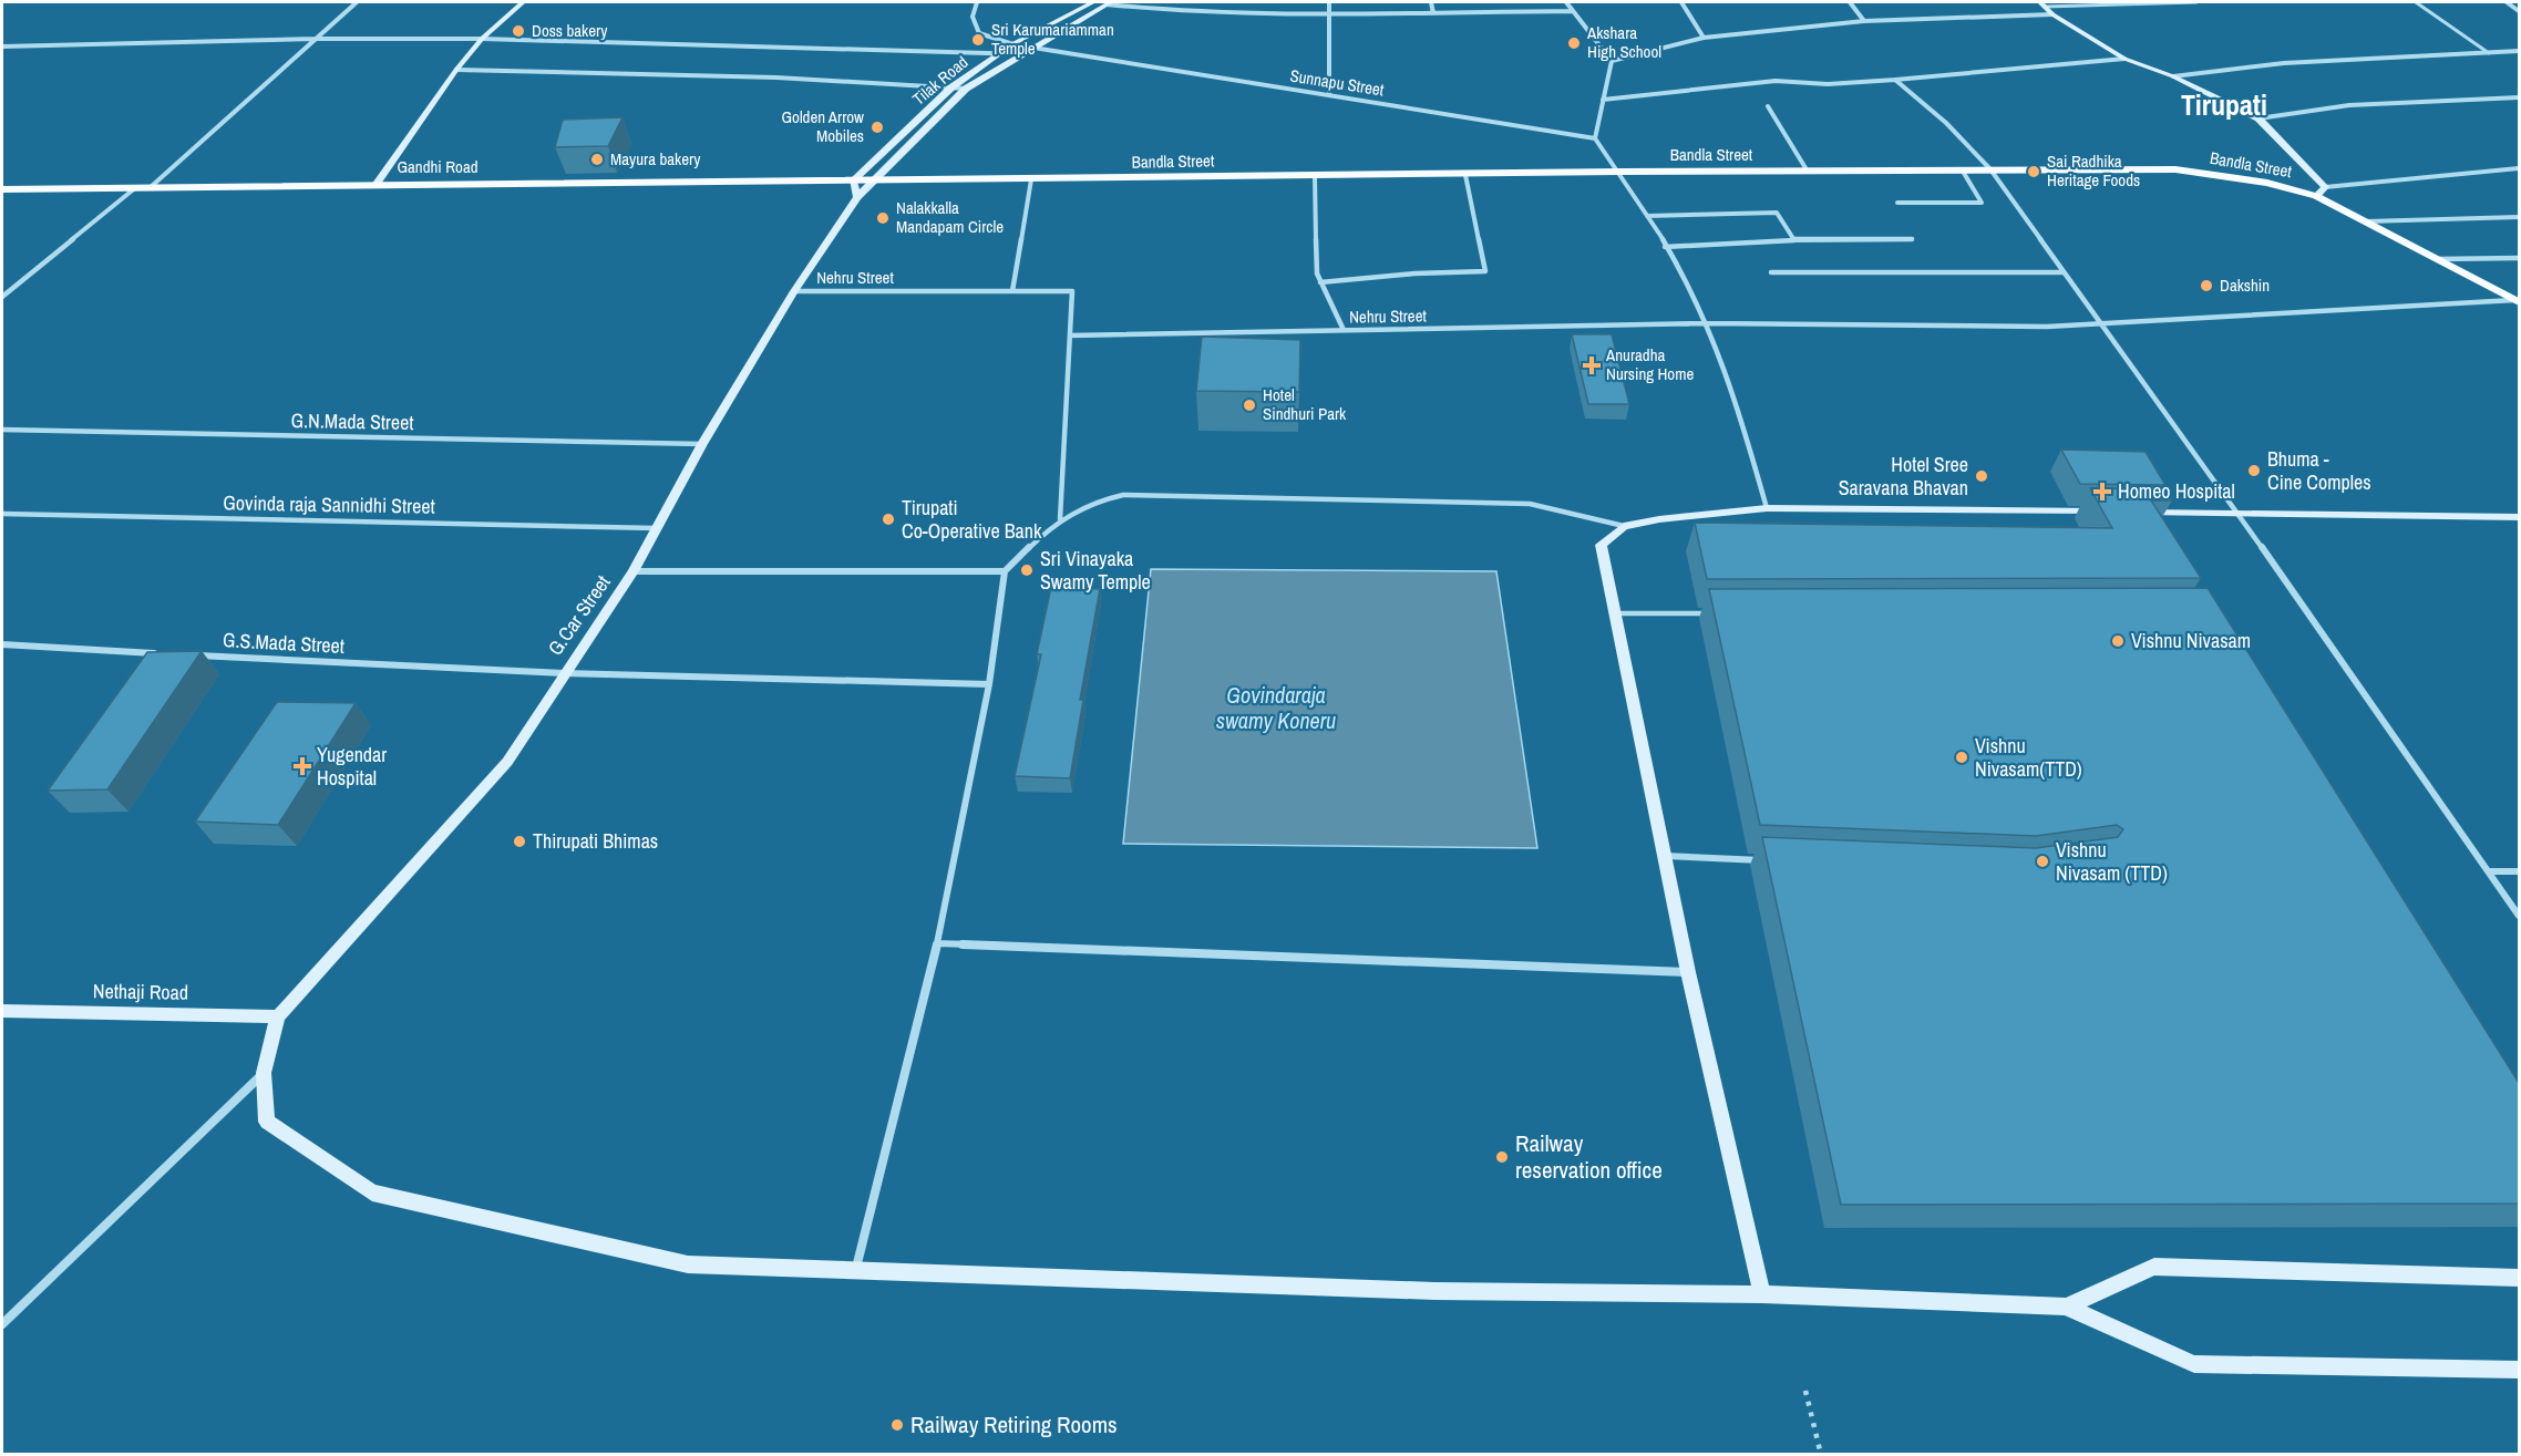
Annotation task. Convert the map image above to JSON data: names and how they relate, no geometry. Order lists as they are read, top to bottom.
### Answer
{
  "streets": {
    "main road": ["Bandla Street", "Gandhi Road"],
    "street": [
      "Tilak Road",
      "Sunnapu Street",
      "Nehru Street",
      "G.N.Mada Street",
      "Govinda raja Sannidhi Street",
      "G.Car Street",
      "G.S.Mada Street",
      "Nethaji Road"
    ]
  },
  "crossings": [
    ["Tilak Road", "Sunnapu Street"],
    ["Tilak Road", "Bandla Street"],
    ["Tilak Road", "Gandhi Road"],
    ["Tilak Road", "G.Car Street"],
    ["Bandla Street", "Gandhi Road"],
    ["Bandla Street", "Nehru Street"],
    ["Bandla Street", "G.Car Street"],
    ["Gandhi Road", "G.Car Street"],
    ["Nehru Street", "G.Car Street"],
    ["G.N.Mada Street", "G.Car Street"],
    ["Govinda raja Sannidhi Street", "G.Car Street"],
    ["G.Car Street", "G.S.Mada Street"],
    ["G.Car Street", "Nethaji Road"]
  ],
  "districts": ["Tirupati"],
  "water": ["Govindaraja swamy Koneru"],
  "places": {
    "other": [
      "Doss bakery",
      "Sri Karumariamman Temple",
      "Akshara High School",
      "Golden Arrow Mobiles",
      "Mayura bakery",
      "Sai Radhika Heritage Foods",
      "Nalakkalla Mandapam Circle",
      "Dakshin",
      "Hotel Sindhuri Park",
      "Bhuma - Cine Comples",
      "Hotel Sree Saravana Bhavan",
      "Tirupati Co-Operative Bank",
      "Sri Vinayaka Swamy Temple",
      "Vishnu Nivasam",
      "Vishnu Nivasam(TTD)",
      "Thirupati Bhimas",
      "Vishnu Nivasam (TTD)",
      "Railway reservation office",
      "Railway Retiring Rooms"
    ],
    "health": ["Anuradha Nursing Home", "Homeo Hospital", "Yugendar Hospital"]
  }
}
